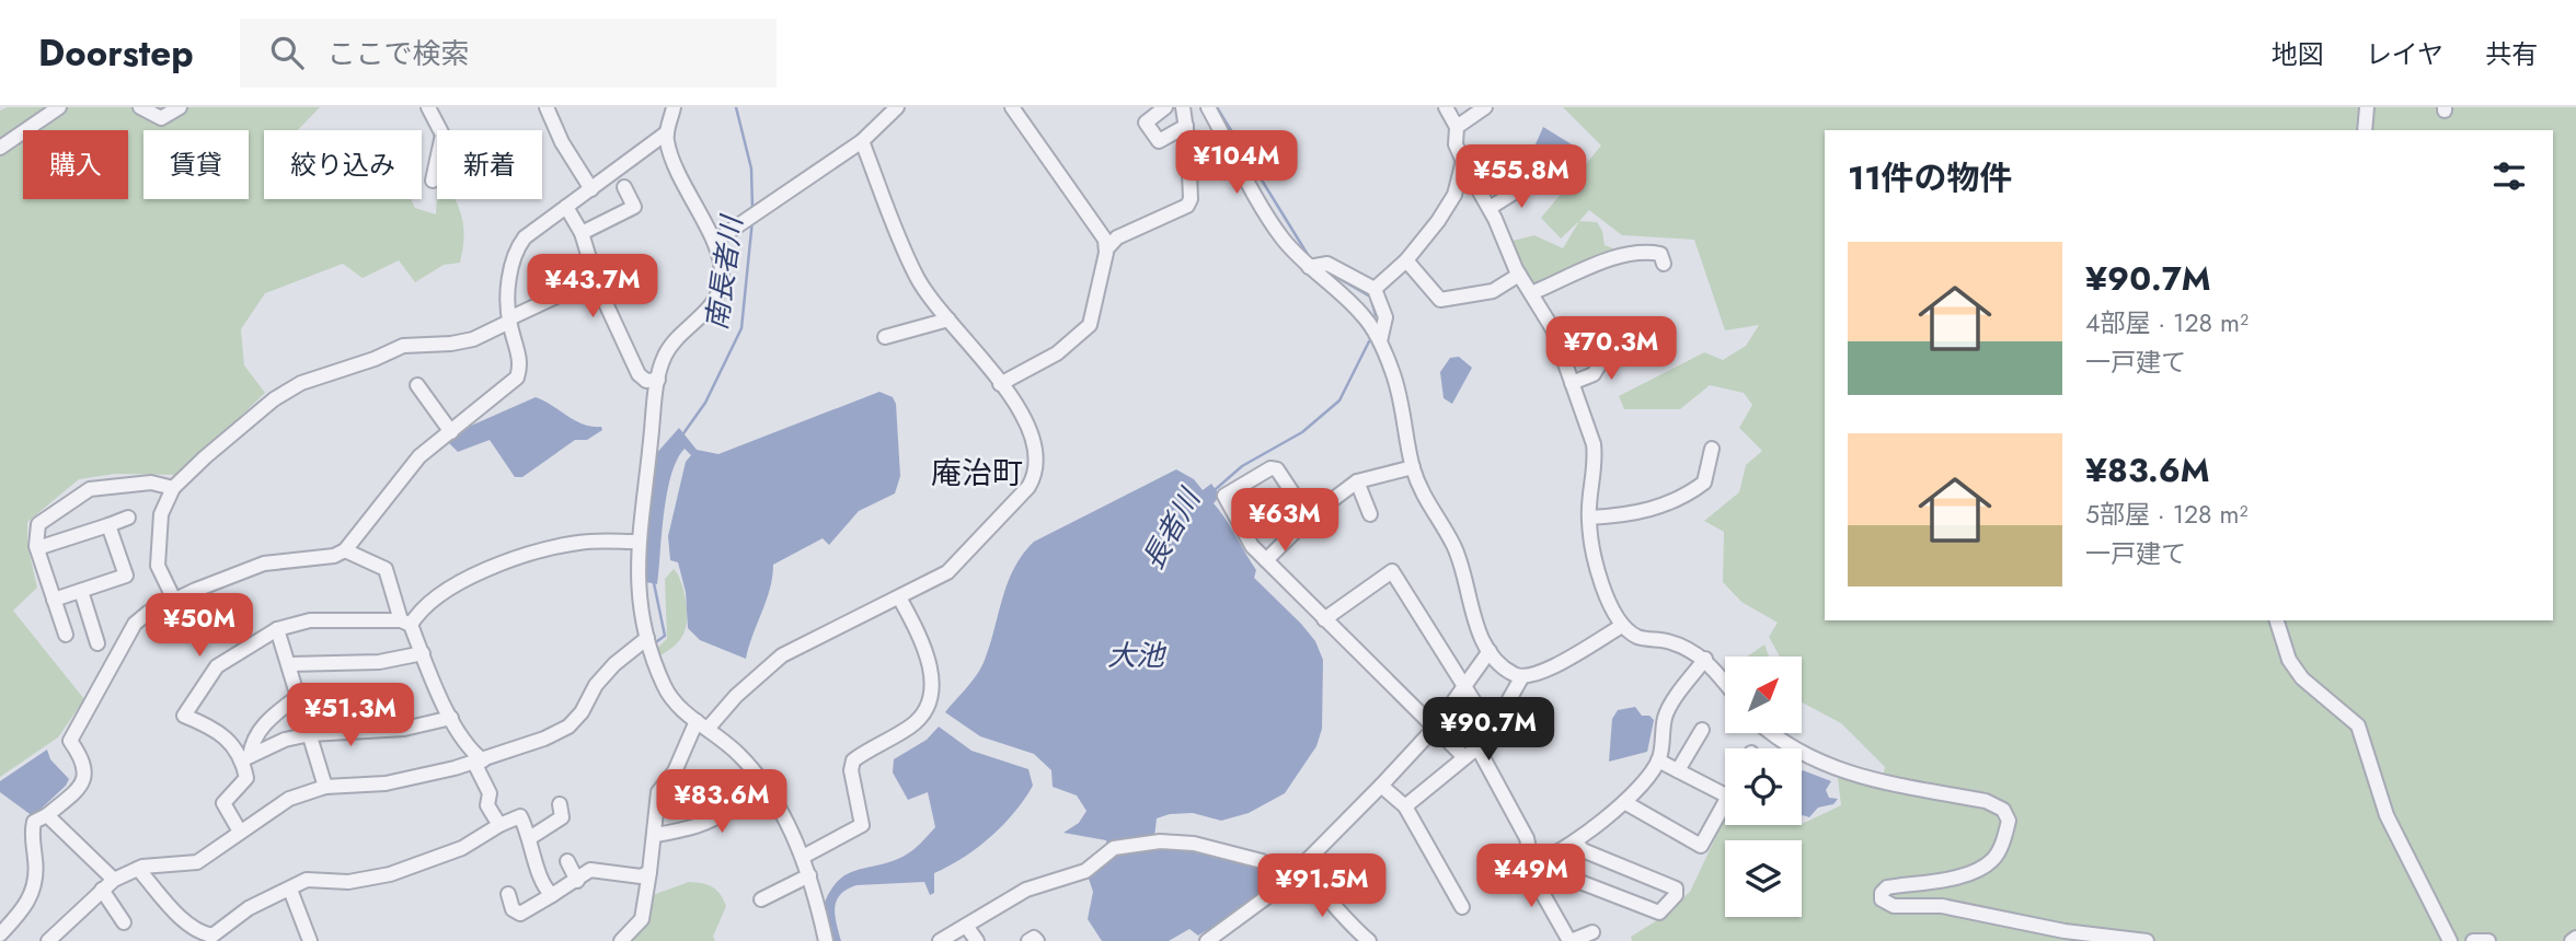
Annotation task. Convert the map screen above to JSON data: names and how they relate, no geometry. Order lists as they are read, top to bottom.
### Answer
{
  "districts": ["庵治町"],
  "water": ["南長者川", "長者川", "大池"],
  "north": "top right",
  "page": {
    "header": "Doorstep",
    "search": "ここで検索",
    "nav": ["地図", "レイヤ", "共有"],
    "price": [
      "¥104M",
      "¥55.8M",
      "¥43.7M",
      "¥70.3M",
      "¥63M",
      "¥50M",
      "¥51.3M",
      "¥90.7M",
      "¥83.6M",
      "¥49M",
      "¥91.5M"
    ],
    "chip": [
      "購入",
      "賃貸",
      "絞り込み",
      "新着"
    ],
    "heading": "11件の物件",
    "list": [
      {
        "name": "¥90.7M",
        "note": "4部屋 · 128 m² · 一戸建て"
      },
      {
        "name": "¥83.6M",
        "note": "5部屋 · 128 m² · 一戸建て"
      }
    ]
  }
}
